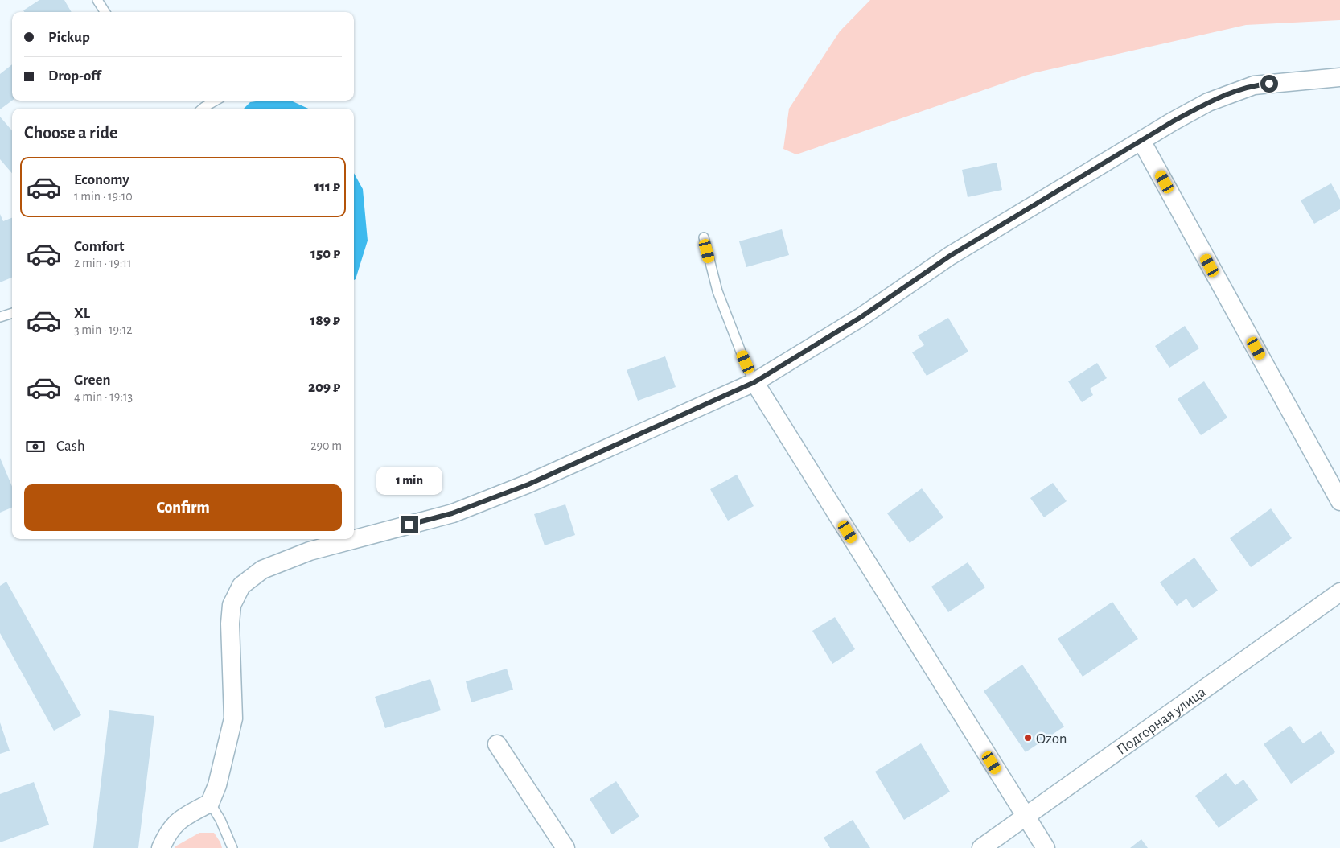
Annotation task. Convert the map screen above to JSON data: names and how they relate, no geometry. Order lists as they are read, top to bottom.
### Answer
{
  "streets": {
    "street": ["Подгорная улица"]
  },
  "places": ["Ozon"],
  "page": {
    "banner": ["Pickup", "Drop-off"],
    "heading": "Choose a ride",
    "list": [
      {
        "name": "Economy",
        "note": "1 min · 19:10",
        "value": "111 ₽"
      },
      {
        "name": "Comfort",
        "note": "2 min · 19:11",
        "value": "150 ₽"
      },
      {
        "name": "XL",
        "note": "3 min · 19:12",
        "value": "189 ₽"
      },
      {
        "name": "Green",
        "note": "4 min · 19:13",
        "value": "209 ₽"
      }
    ],
    "pay": ["Cash", "290 m"],
    "bubble": "1 min",
    "buttons": "Confirm"
  }
}
